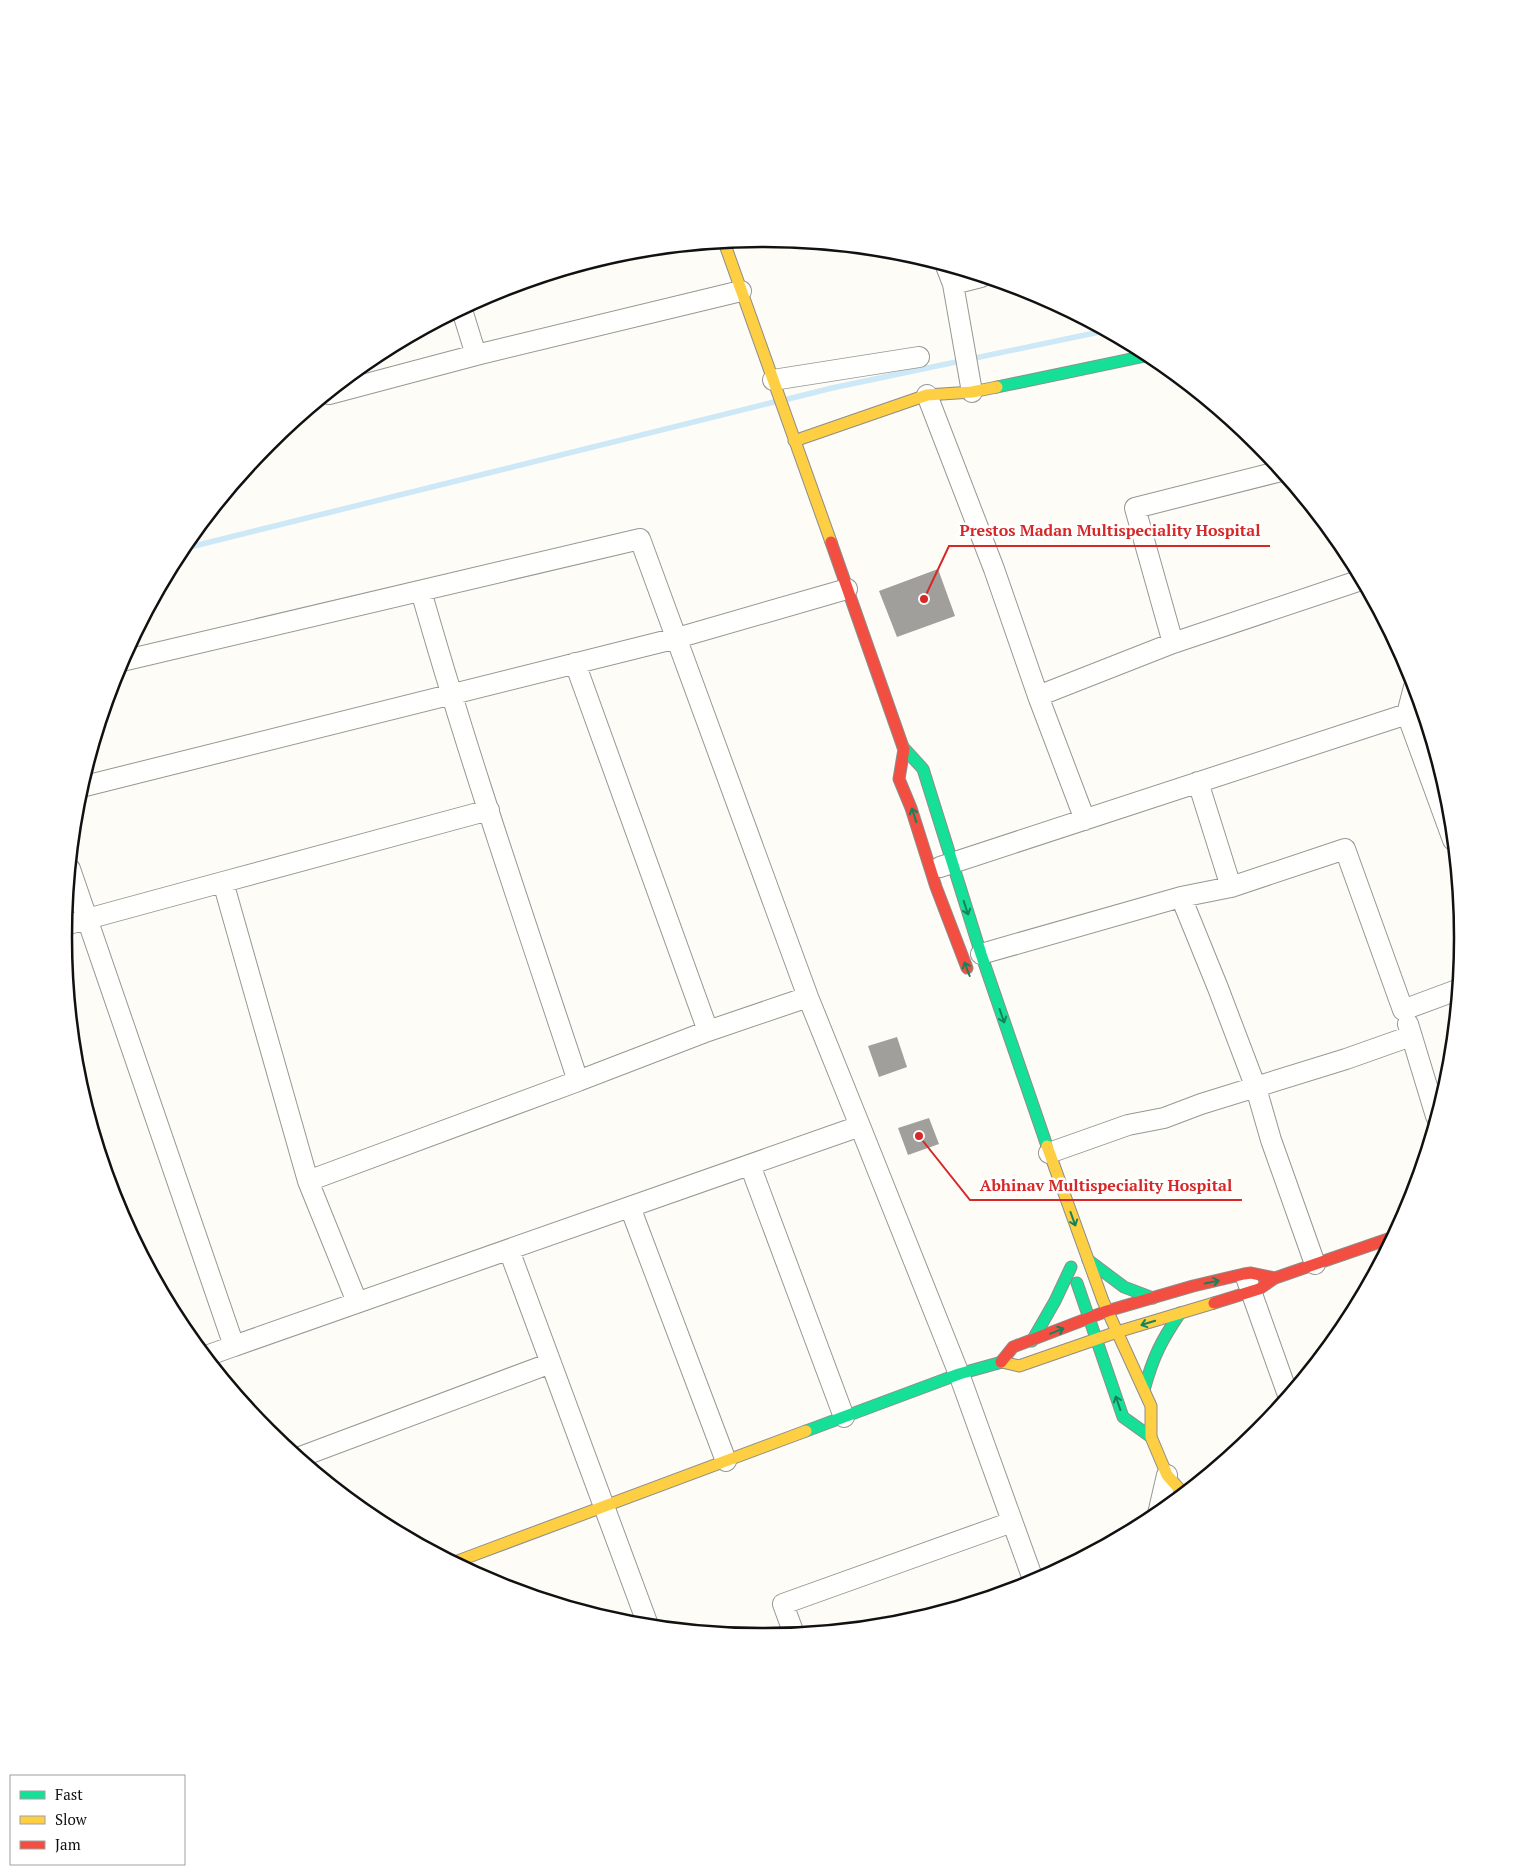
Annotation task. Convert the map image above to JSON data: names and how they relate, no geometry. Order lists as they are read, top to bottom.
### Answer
{
  "places": ["Prestos Madan Multispeciality Hospital", "Abhinav Multispeciality Hospital"],
  "legend": ["Fast", "Slow", "Jam"]
}
